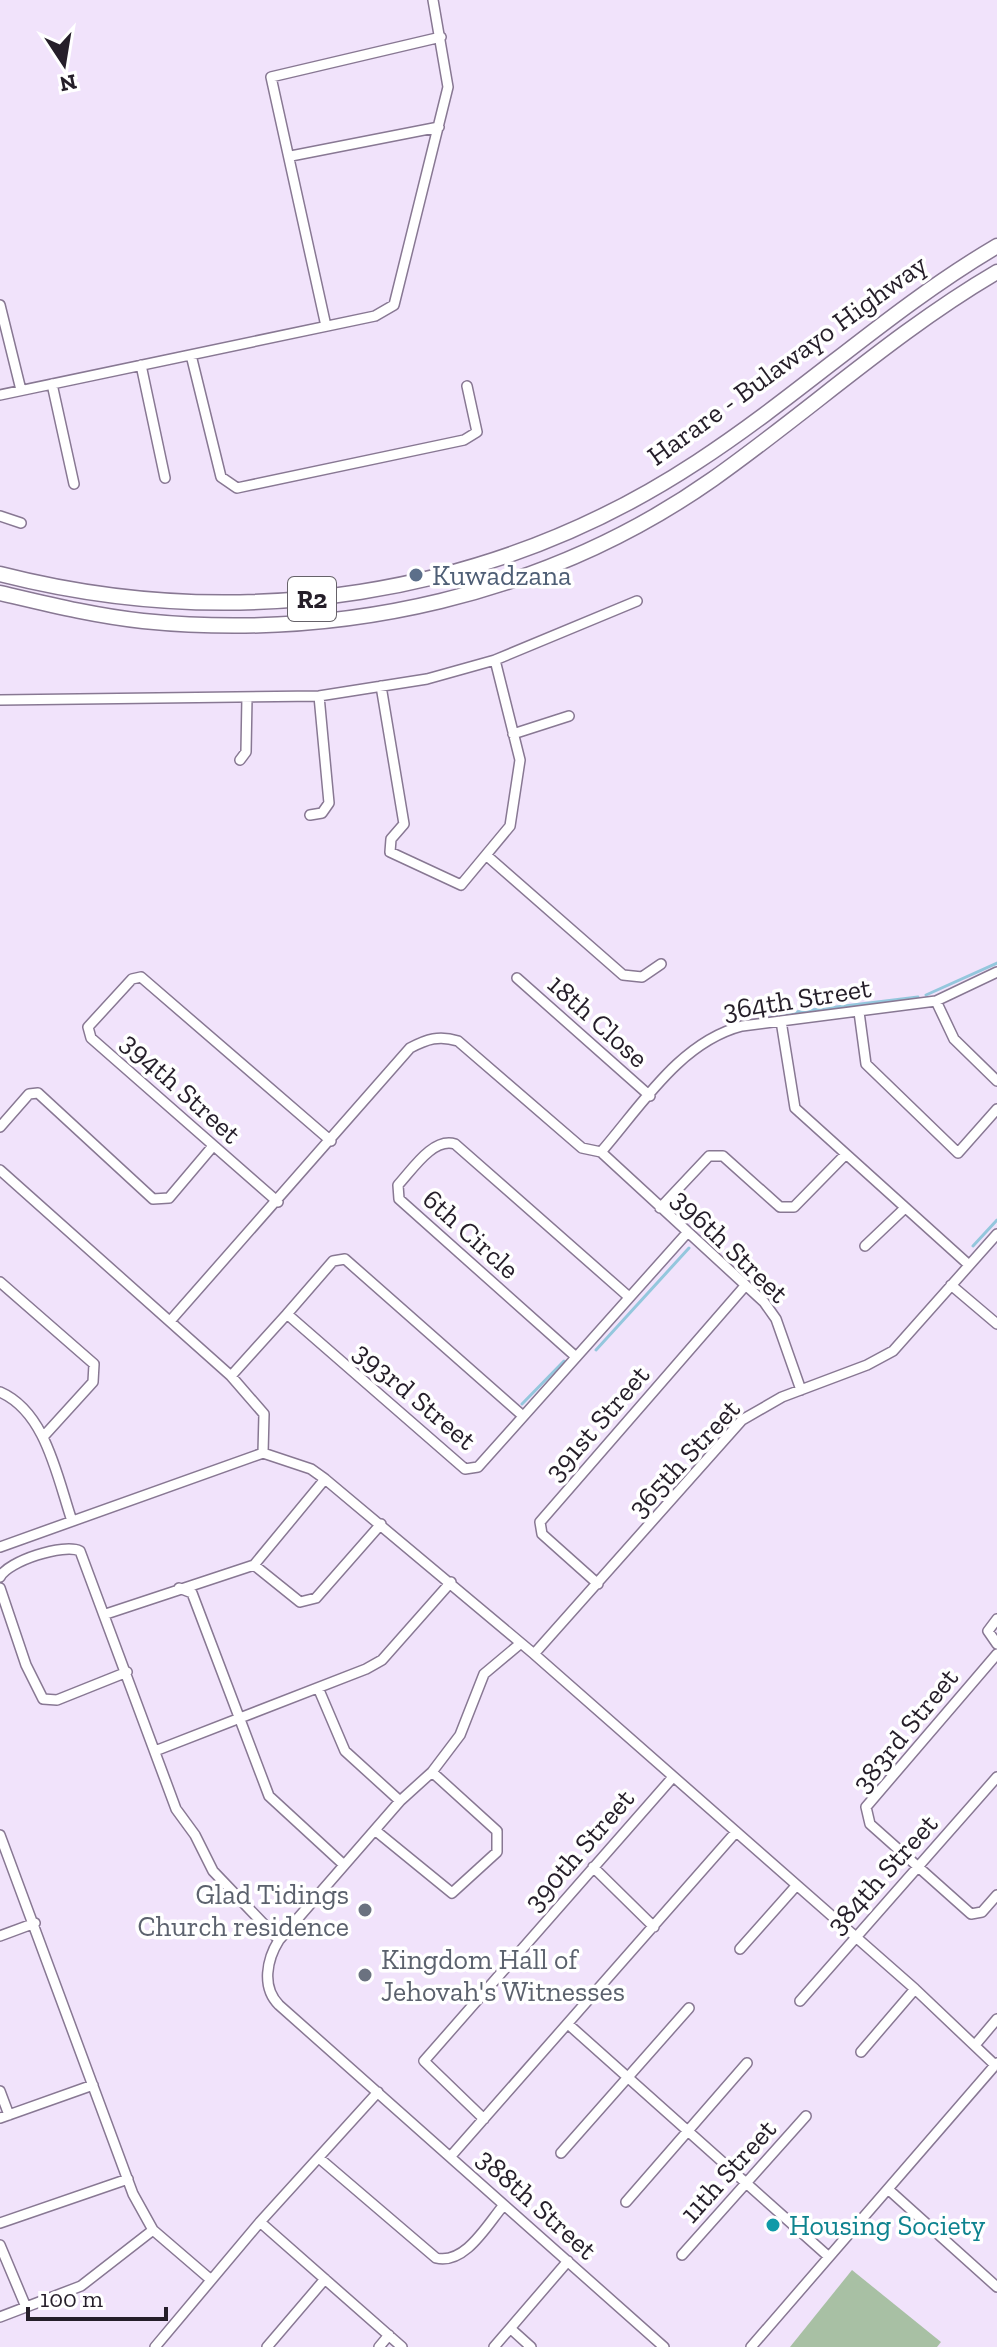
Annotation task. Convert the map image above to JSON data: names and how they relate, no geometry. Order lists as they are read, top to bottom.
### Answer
{
  "streets": {
    "highway": ["Harare - Bulawayo Highway", "R2"],
    "street": [
      "364th Street",
      "18th Close",
      "394th Street",
      "6th Circle",
      "396th Street",
      "393rd Street",
      "391st Street",
      "365th Street",
      "383rd Street",
      "390th Street",
      "384th Street",
      "11th Street",
      "388th Street"
    ]
  },
  "crossings": [
    ["364th Street", "18th Close"],
    ["364th Street", "396th Street"],
    ["394th Street", "396th Street"],
    ["6th Circle", "393rd Street"],
    ["396th Street", "393rd Street"],
    ["396th Street", "391st Street"],
    ["396th Street", "365th Street"],
    ["391st Street", "365th Street"],
    ["383rd Street", "384th Street"],
    ["390th Street", "388th Street"]
  ],
  "places": [
    "Kuwadzana",
    "Glad Tidings Church residence",
    "Kingdom Hall of Jehovah's Witnesses",
    "Housing Society"
  ],
  "scale_bar": "100 m",
  "north": "bottom"
}
